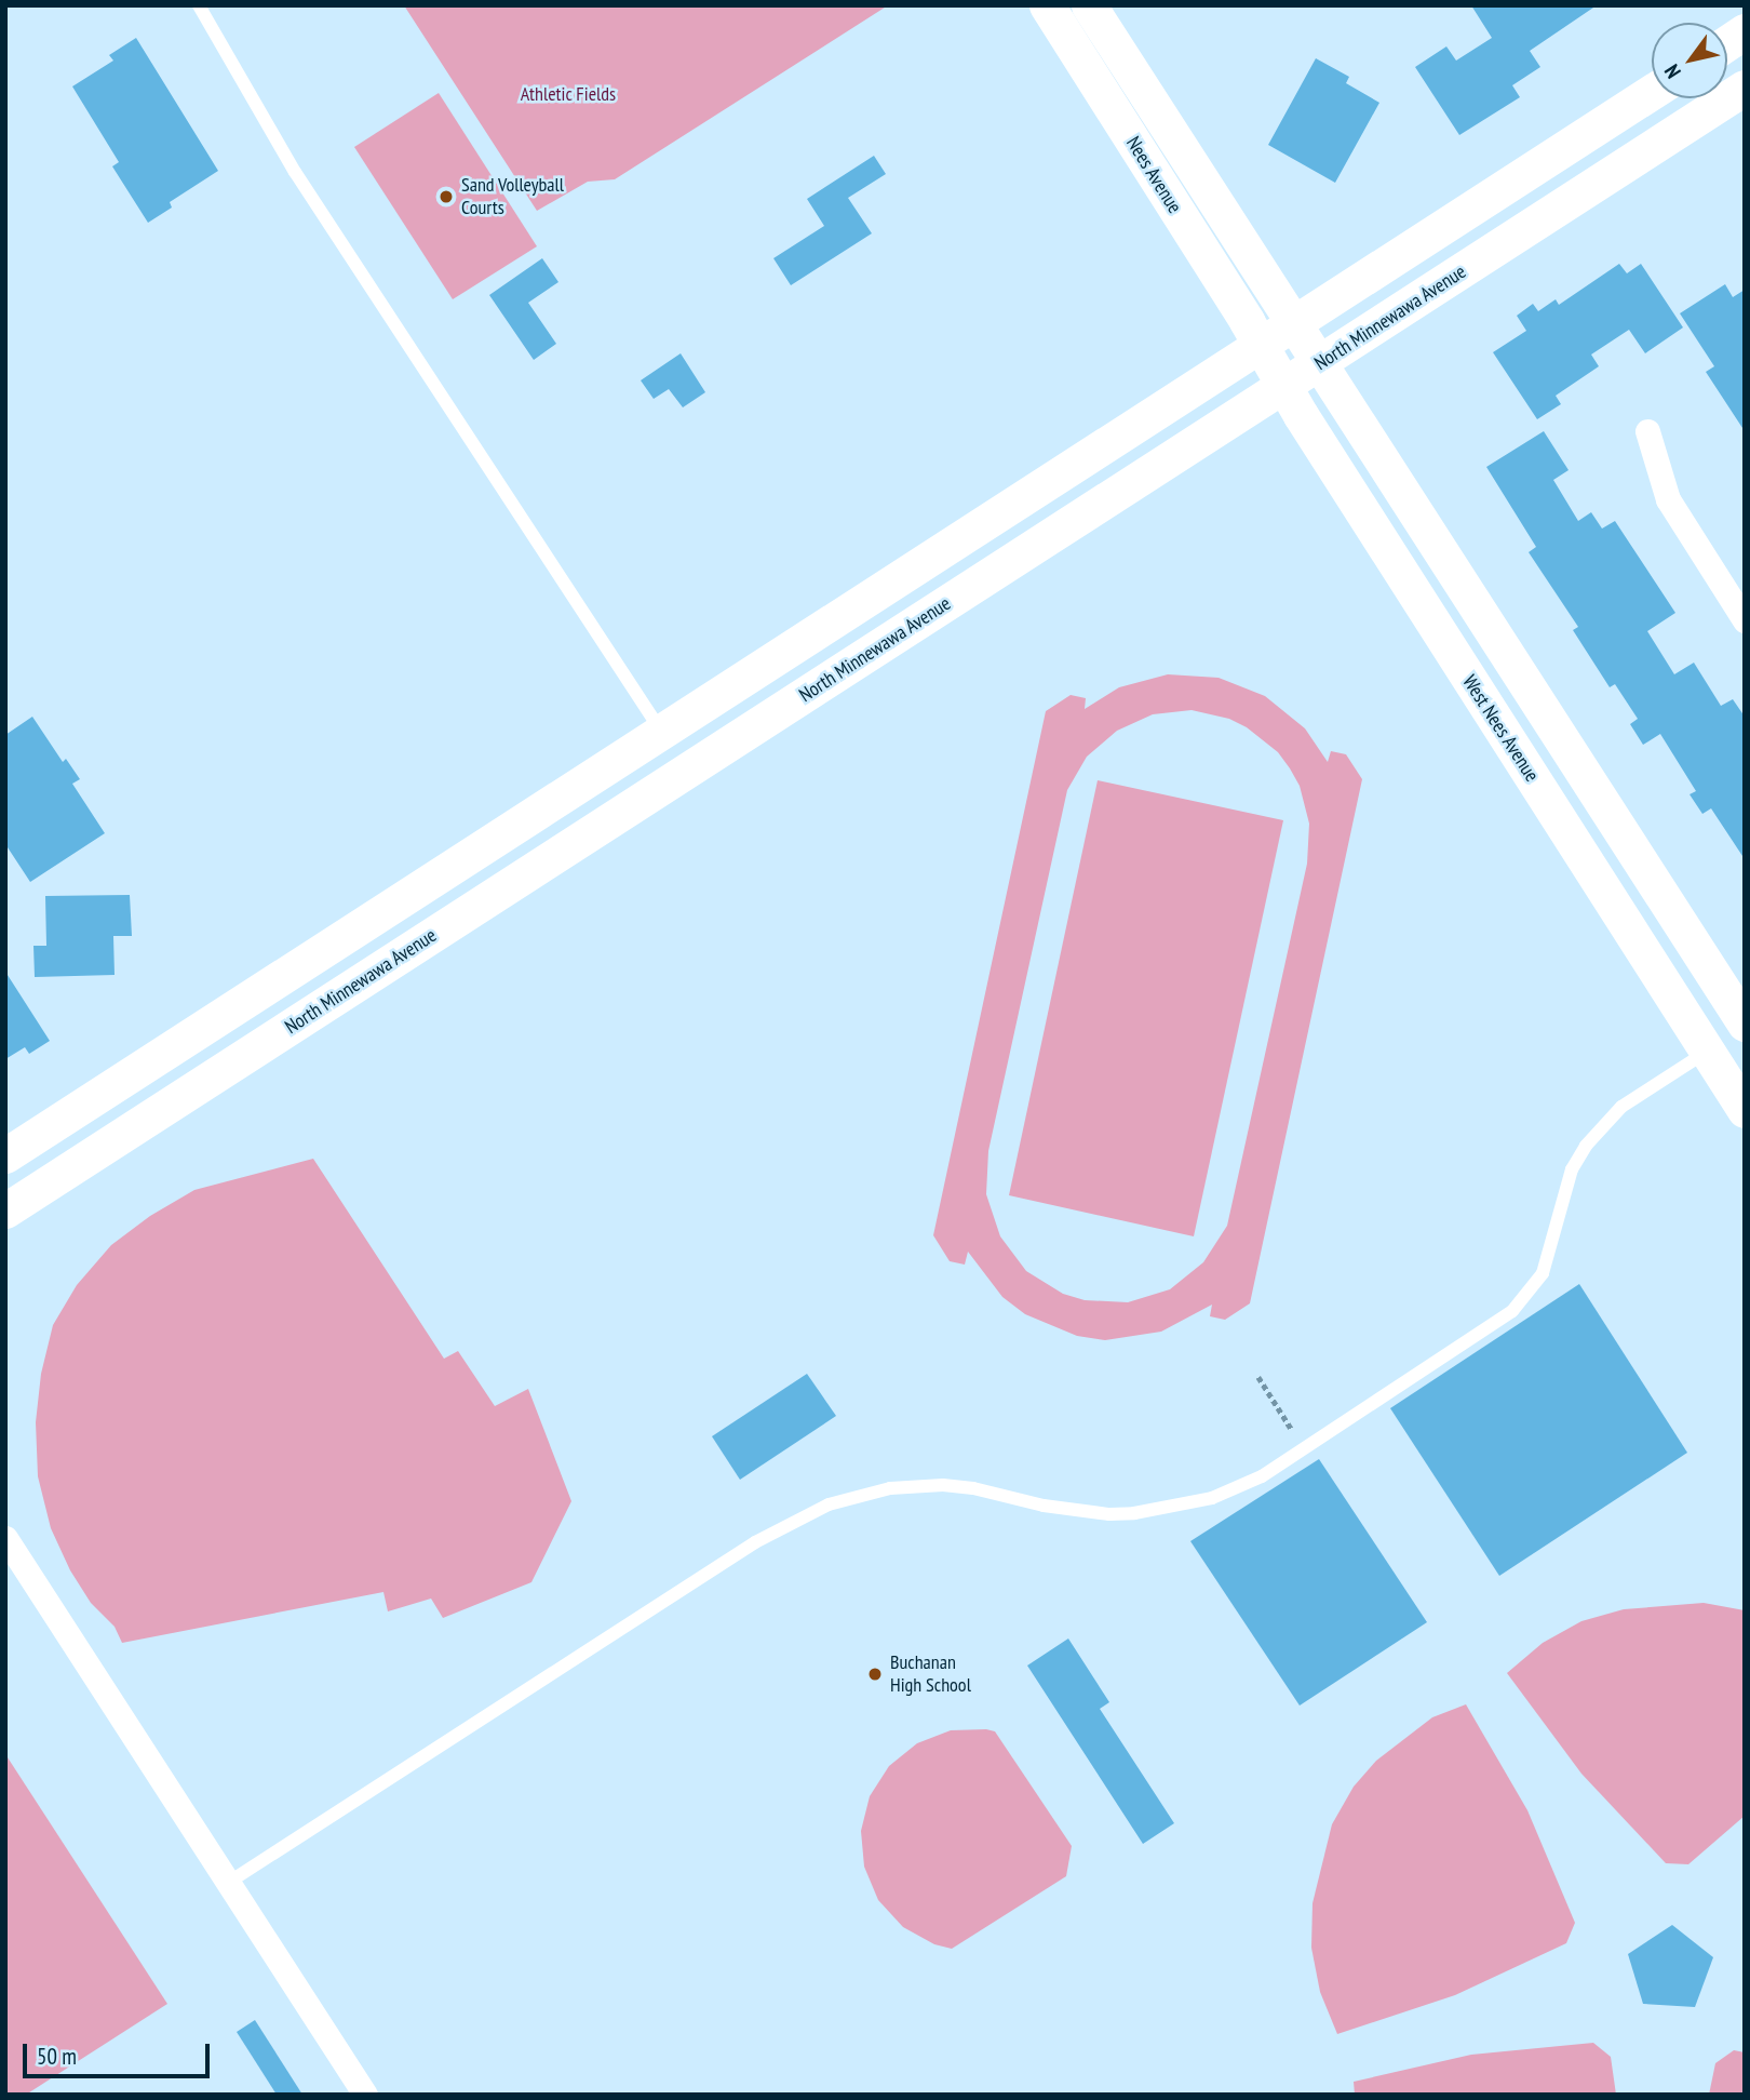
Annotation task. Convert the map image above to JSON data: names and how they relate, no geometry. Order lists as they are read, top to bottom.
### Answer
{
  "streets": {
    "main road": ["Nees Avenue", "North Minnewawa Avenue", "West Nees Avenue"]
  },
  "crossings": [
    ["Nees Avenue", "West Nees Avenue"],
    ["North Minnewawa Avenue", "West Nees Avenue"]
  ],
  "parks": ["Athletic Fields"],
  "places": ["Sand Volleyball Courts", "Buchanan High School"],
  "scale_bar": "50 m",
  "north": "bottom left"
}
